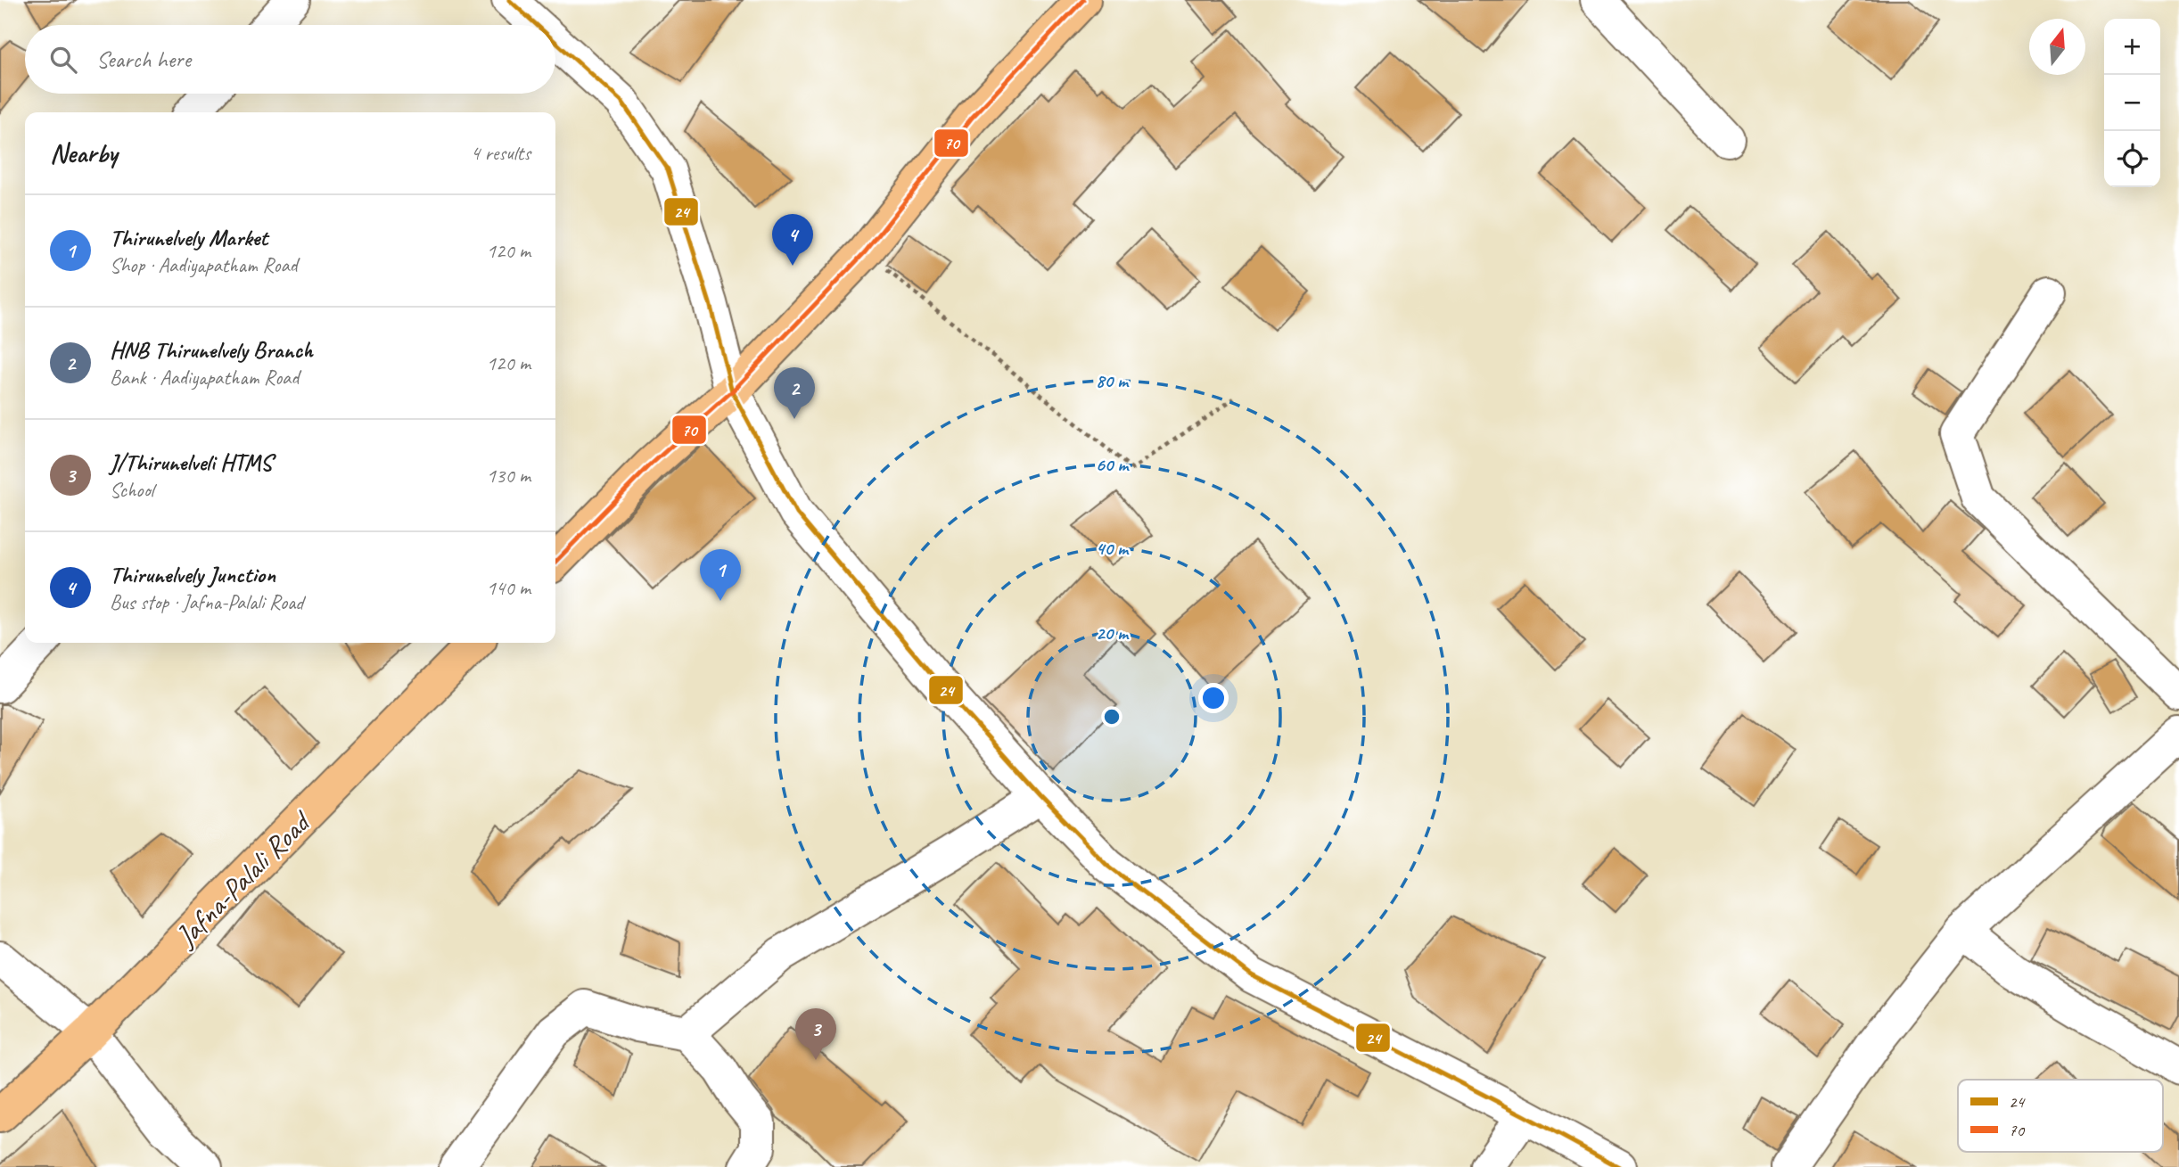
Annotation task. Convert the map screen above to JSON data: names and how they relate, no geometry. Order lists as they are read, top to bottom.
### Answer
{
  "streets": {
    "main road": ["Jafna-Palali Road"]
  },
  "lines": ["transit line 24", "transit line 70"],
  "legend": ["24", "70"],
  "north": "top",
  "page": {
    "map_buttons": ["+", "−"],
    "search": "Search here",
    "heading": ["Nearby", "4 results"],
    "list": [
      {
        "mark": "1",
        "name": "Thirunelvely Market",
        "note": "Shop · Aadiyapatham Road",
        "value": "120 m"
      },
      {
        "mark": "2",
        "name": "HNB Thirunelvely Branch",
        "note": "Bank · Aadiyapatham Road",
        "value": "120 m"
      },
      {
        "mark": "3",
        "name": "J/Thirunelveli HTMS",
        "note": "School",
        "value": "130 m"
      },
      {
        "mark": "4",
        "name": "Thirunelvely Junction",
        "note": "Bus stop · Jafna-Palali Road",
        "value": "140 m"
      }
    ],
    "pins": [
      "4",
      "2",
      "1",
      "3"
    ]
  },
  "rings": [
    "80 m",
    "60 m",
    "40 m",
    "20 m"
  ]
}
